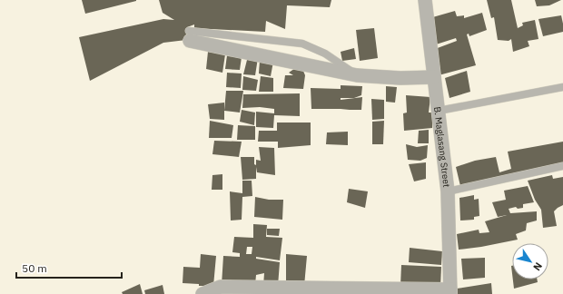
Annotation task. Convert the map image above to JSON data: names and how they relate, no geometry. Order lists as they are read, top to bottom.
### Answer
{
  "streets": {
    "street": ["B. Maglasang Street"]
  },
  "scale_bar": "50 m",
  "north": "bottom right"
}
